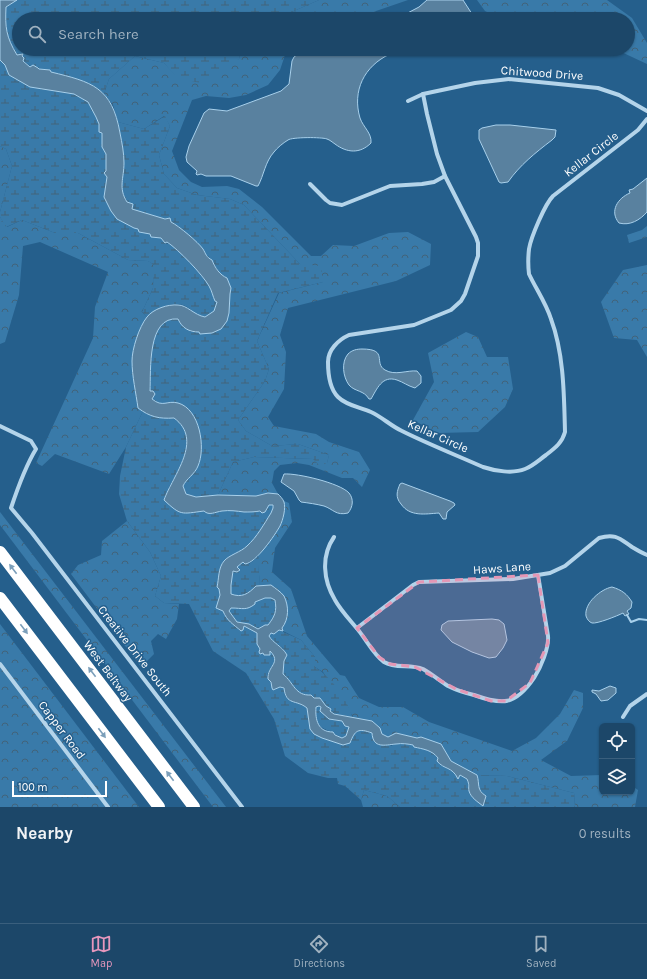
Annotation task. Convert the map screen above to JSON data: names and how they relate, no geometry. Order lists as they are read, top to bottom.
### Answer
{
  "streets": {
    "highway": ["West Beltway"],
    "street": [
      "Chitwood Drive",
      "Kellar Circle",
      "Haws Lane",
      "Creative Drive South",
      "Capper Road"
    ]
  },
  "crossings": [
    ["Chitwood Drive", "Kellar Circle"]
  ],
  "scale_bar": "100 m",
  "page": {
    "search": "Search here",
    "scale": "100 m",
    "heading": ["Nearby", "0 results"],
    "nav": ["Map", "Directions", "Saved"]
  }
}
